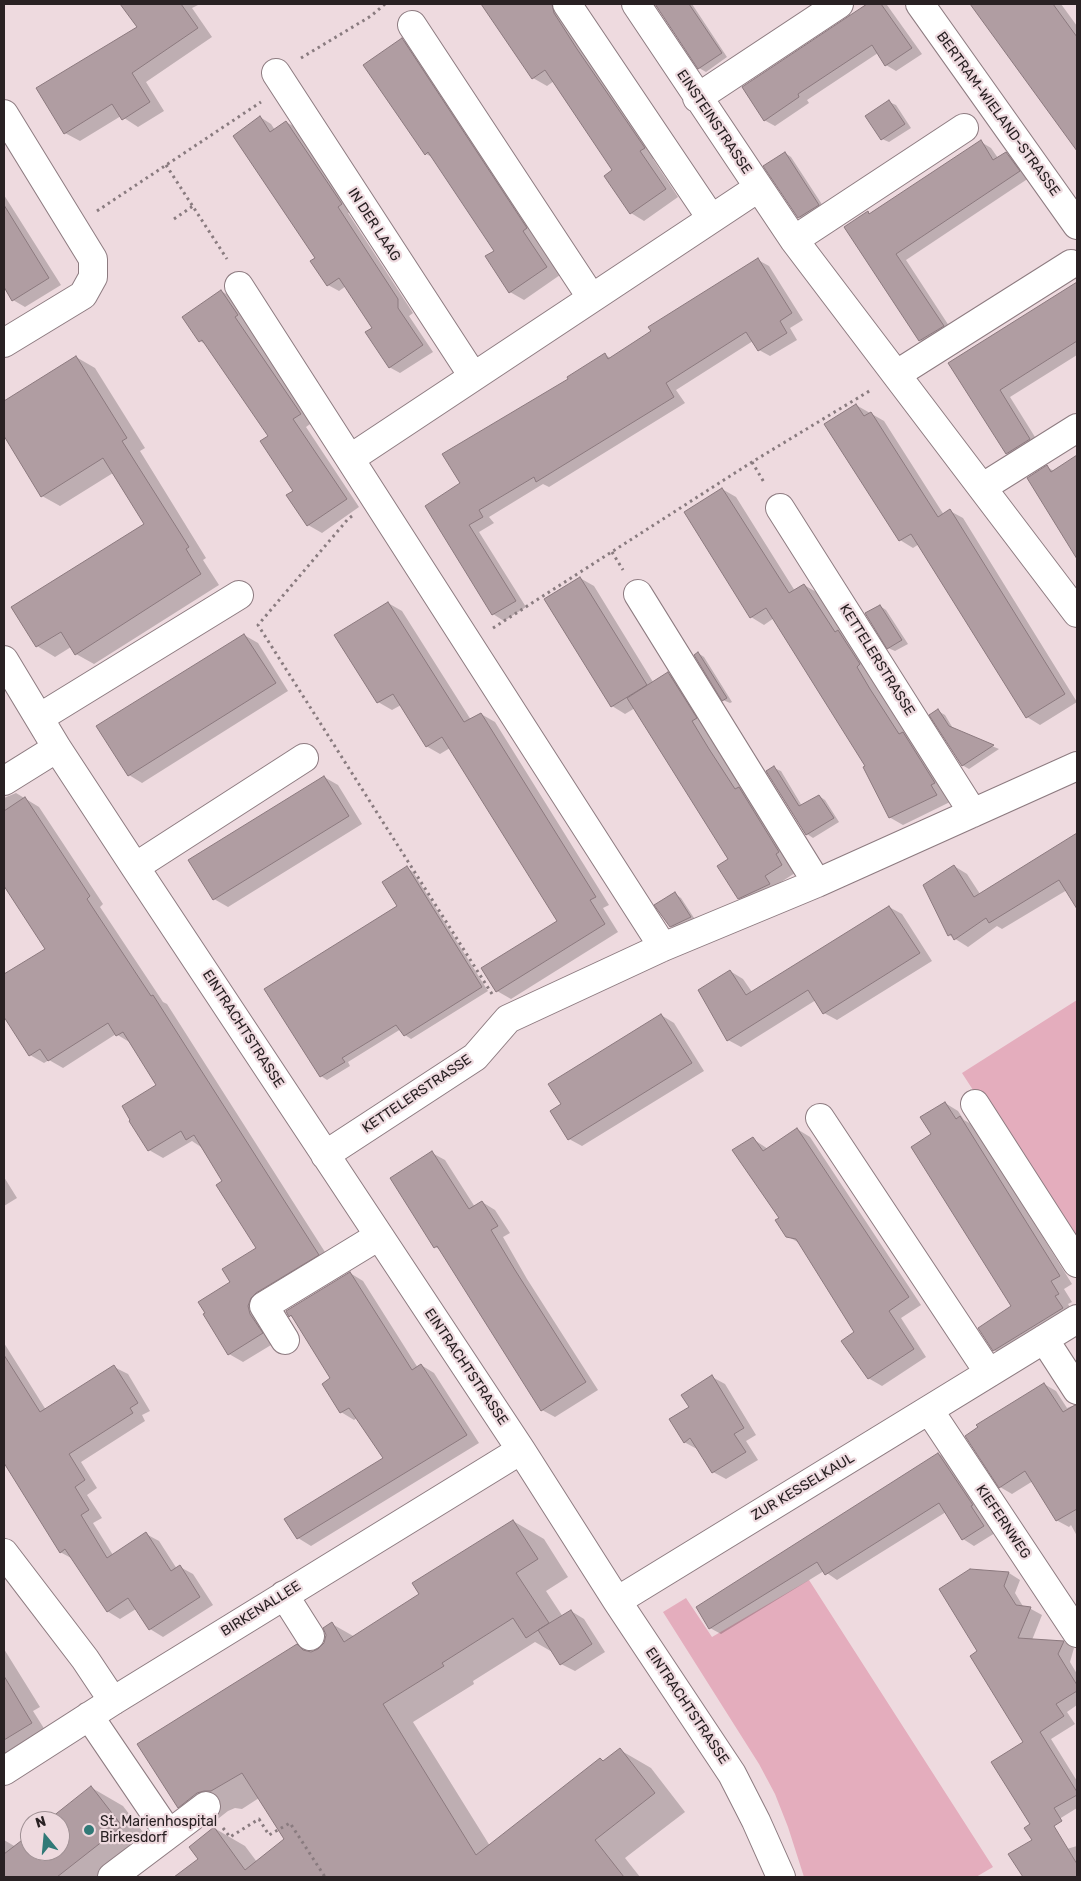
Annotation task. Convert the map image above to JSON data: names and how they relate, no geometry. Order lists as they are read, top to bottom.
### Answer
{
  "streets": {
    "street": [
      "BERTRAM-WIELAND-STRASSE",
      "EINSTEINSTRASSE",
      "IN DER LAAG",
      "KETTELERSTRASSE",
      "EINTRACHTSTRASSE",
      "ZUR KESSELKAUL",
      "KIEFERNWEG",
      "BIRKENALLEE"
    ]
  },
  "crossings": [
    ["KETTELERSTRASSE", "EINTRACHTSTRASSE"],
    ["EINTRACHTSTRASSE", "ZUR KESSELKAUL"],
    ["EINTRACHTSTRASSE", "BIRKENALLEE"],
    ["ZUR KESSELKAUL", "KIEFERNWEG"]
  ],
  "places": ["St. Marienhospital Birkesdorf"],
  "north": "top"
}
